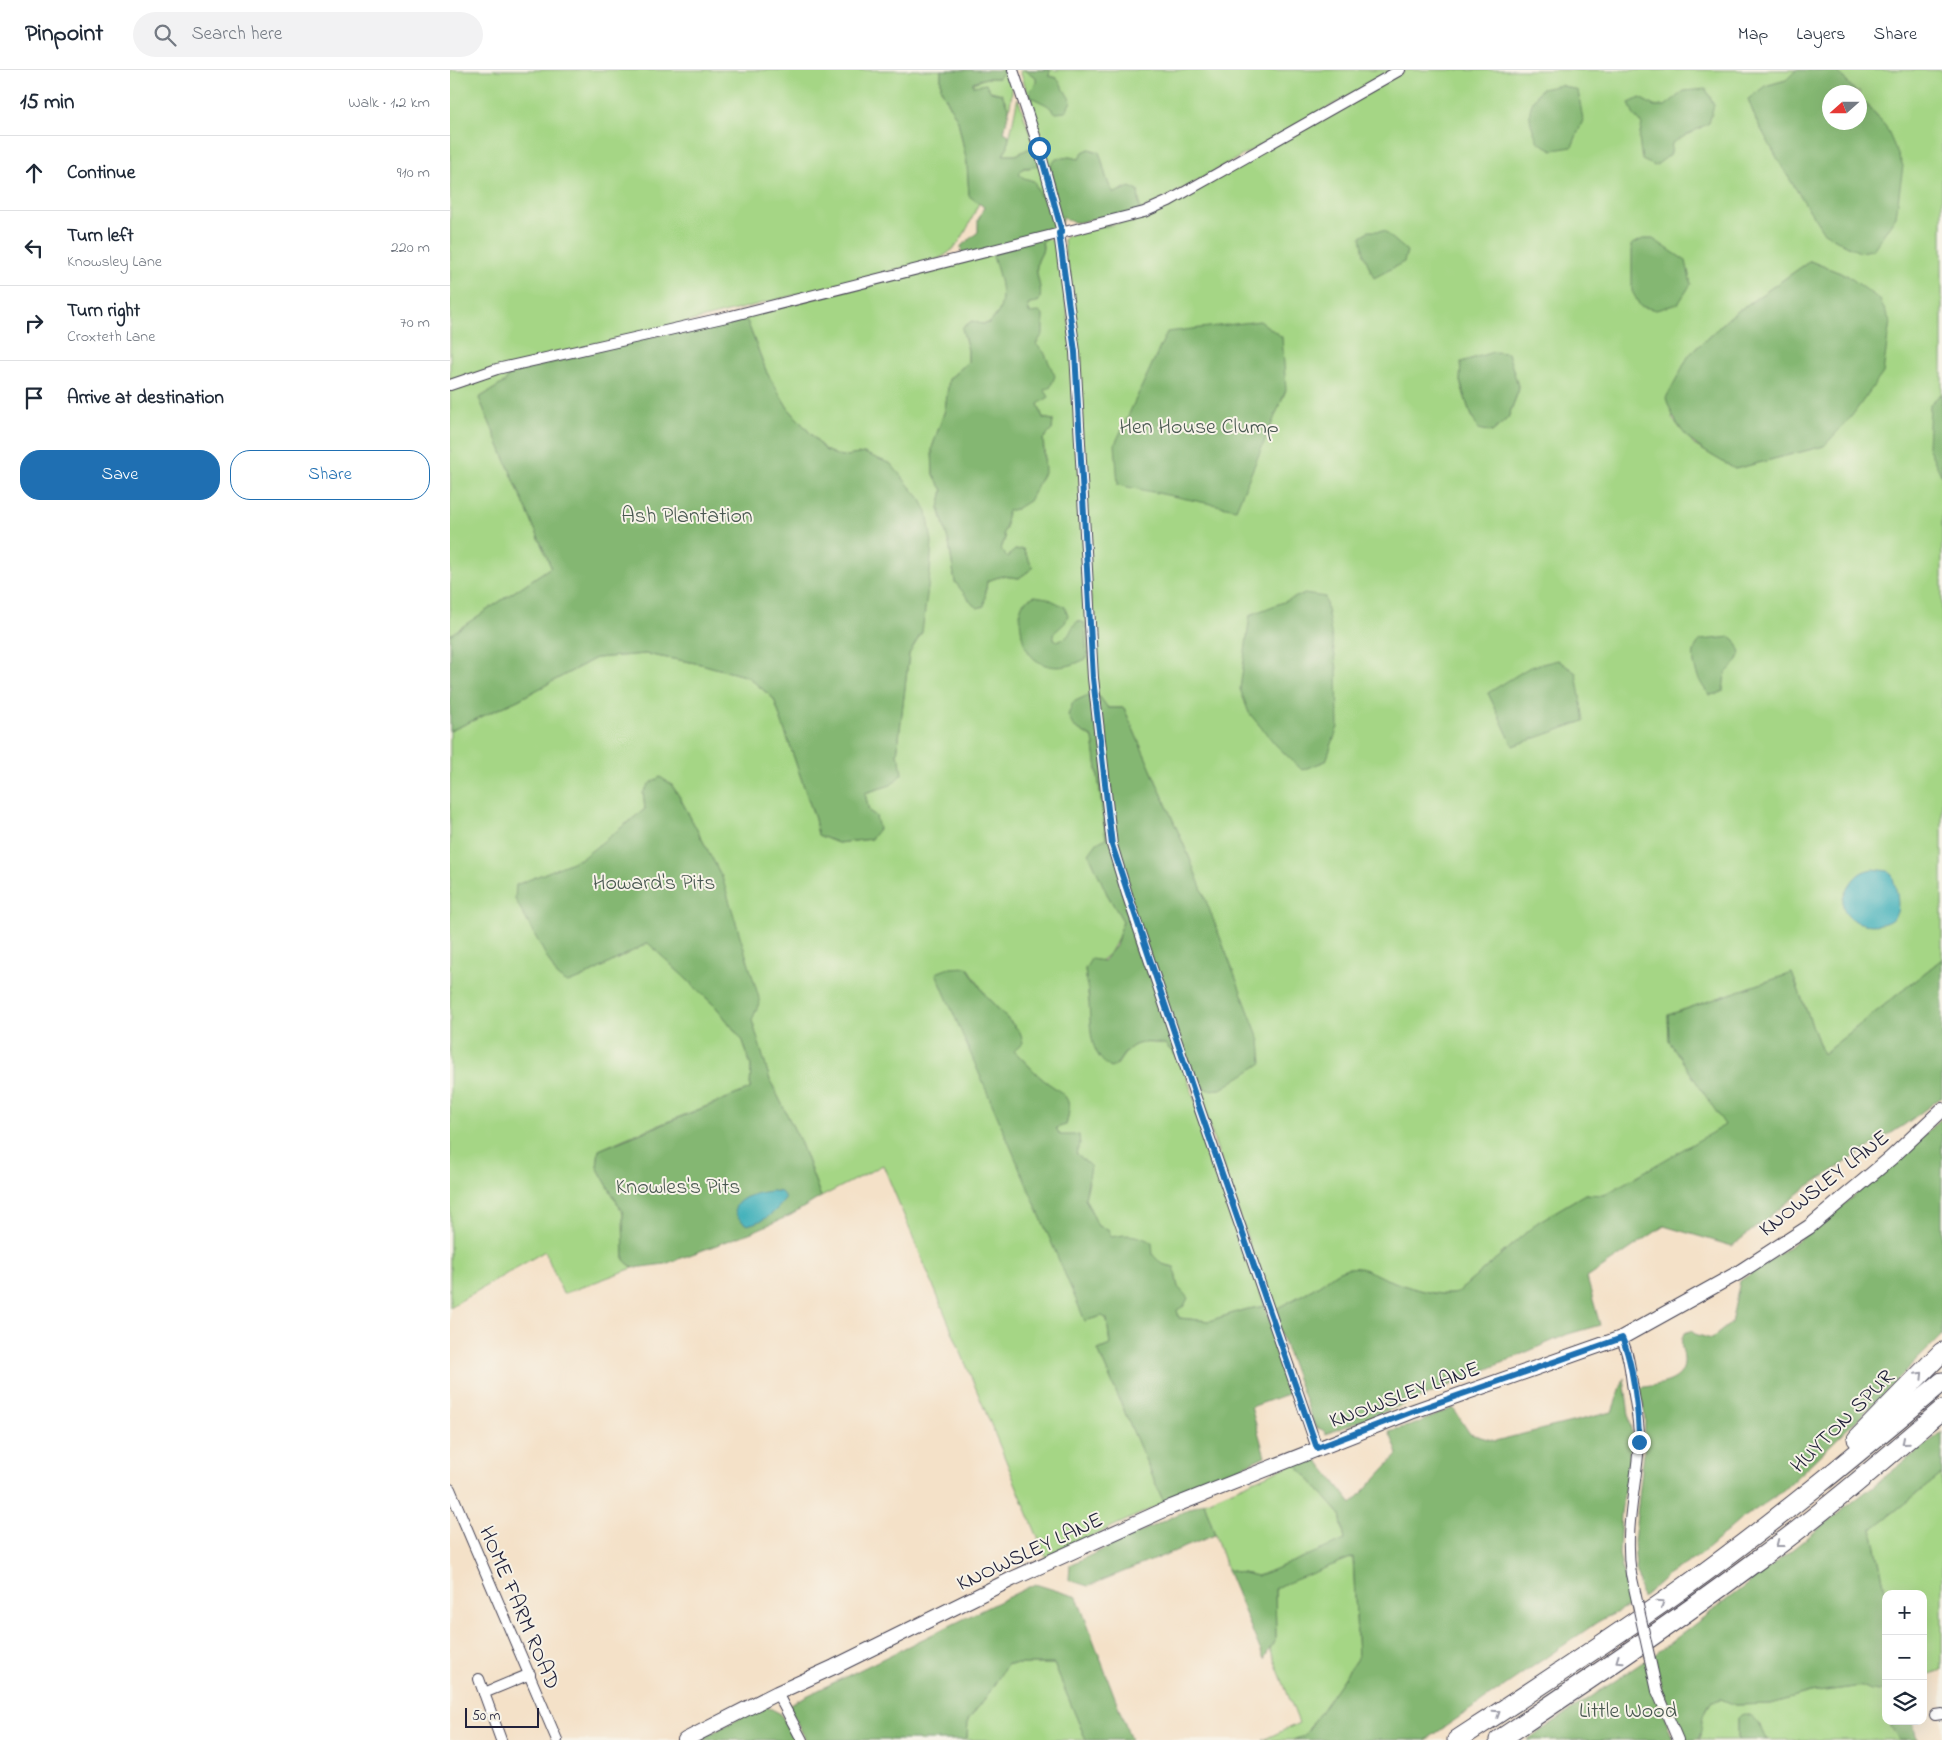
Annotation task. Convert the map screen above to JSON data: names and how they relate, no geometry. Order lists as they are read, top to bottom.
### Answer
{
  "streets": {
    "highway": ["HUYTON SPUR"],
    "main road": ["KNOWSLEY LANE"],
    "street": ["HOME FARM ROAD"]
  },
  "parks": [
    "Hen House Clump",
    "Ash Plantation",
    "Howard's Pits",
    "Knowles's Pits",
    "Little Wood"
  ],
  "scale_bar": "50 m",
  "north": "left",
  "page": {
    "header": "Pinpoint",
    "search": "Search here",
    "nav": ["Map", "Layers", "Share"],
    "heading": ["15 min", "Walk · 1.2 km"],
    "list": [
      ["Continue", "910 m"],
      ["Turn left", "Knowsley Lane", "220 m"],
      ["Turn right", "Croxteth Lane", "70 m"],
      "Arrive at destination"
    ],
    "buttons": ["Save", "Share"],
    "map_buttons": ["+", "−"],
    "scale": "50 m"
  }
}
